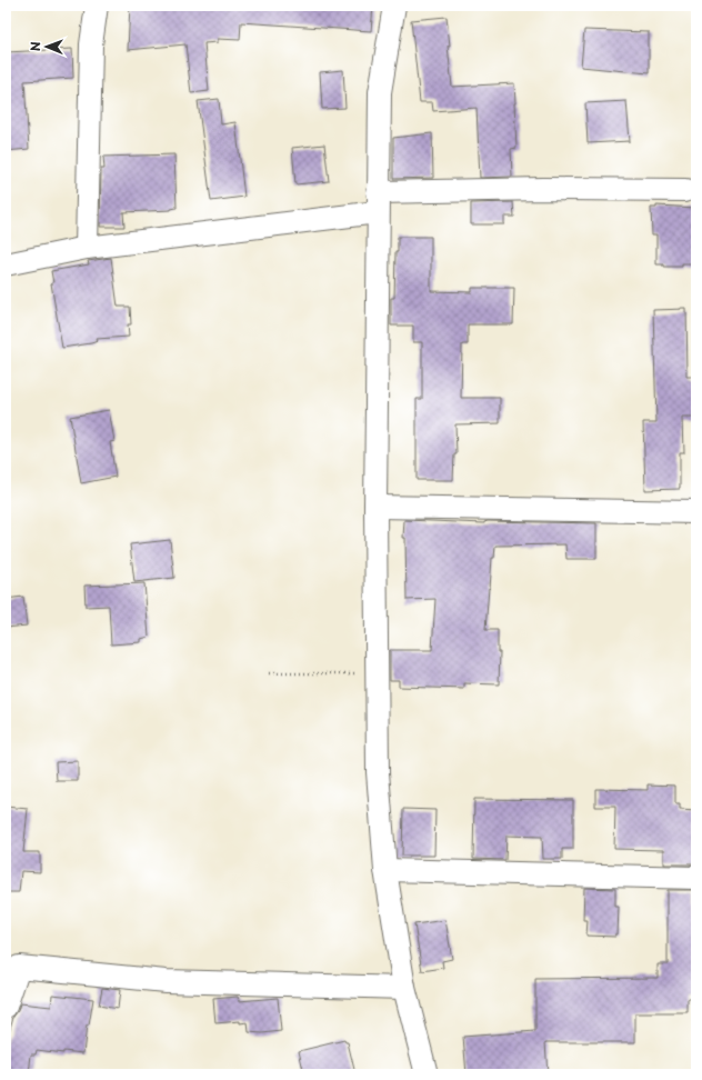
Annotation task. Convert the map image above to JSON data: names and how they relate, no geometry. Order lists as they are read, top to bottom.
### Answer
{
  "north": "left"
}
